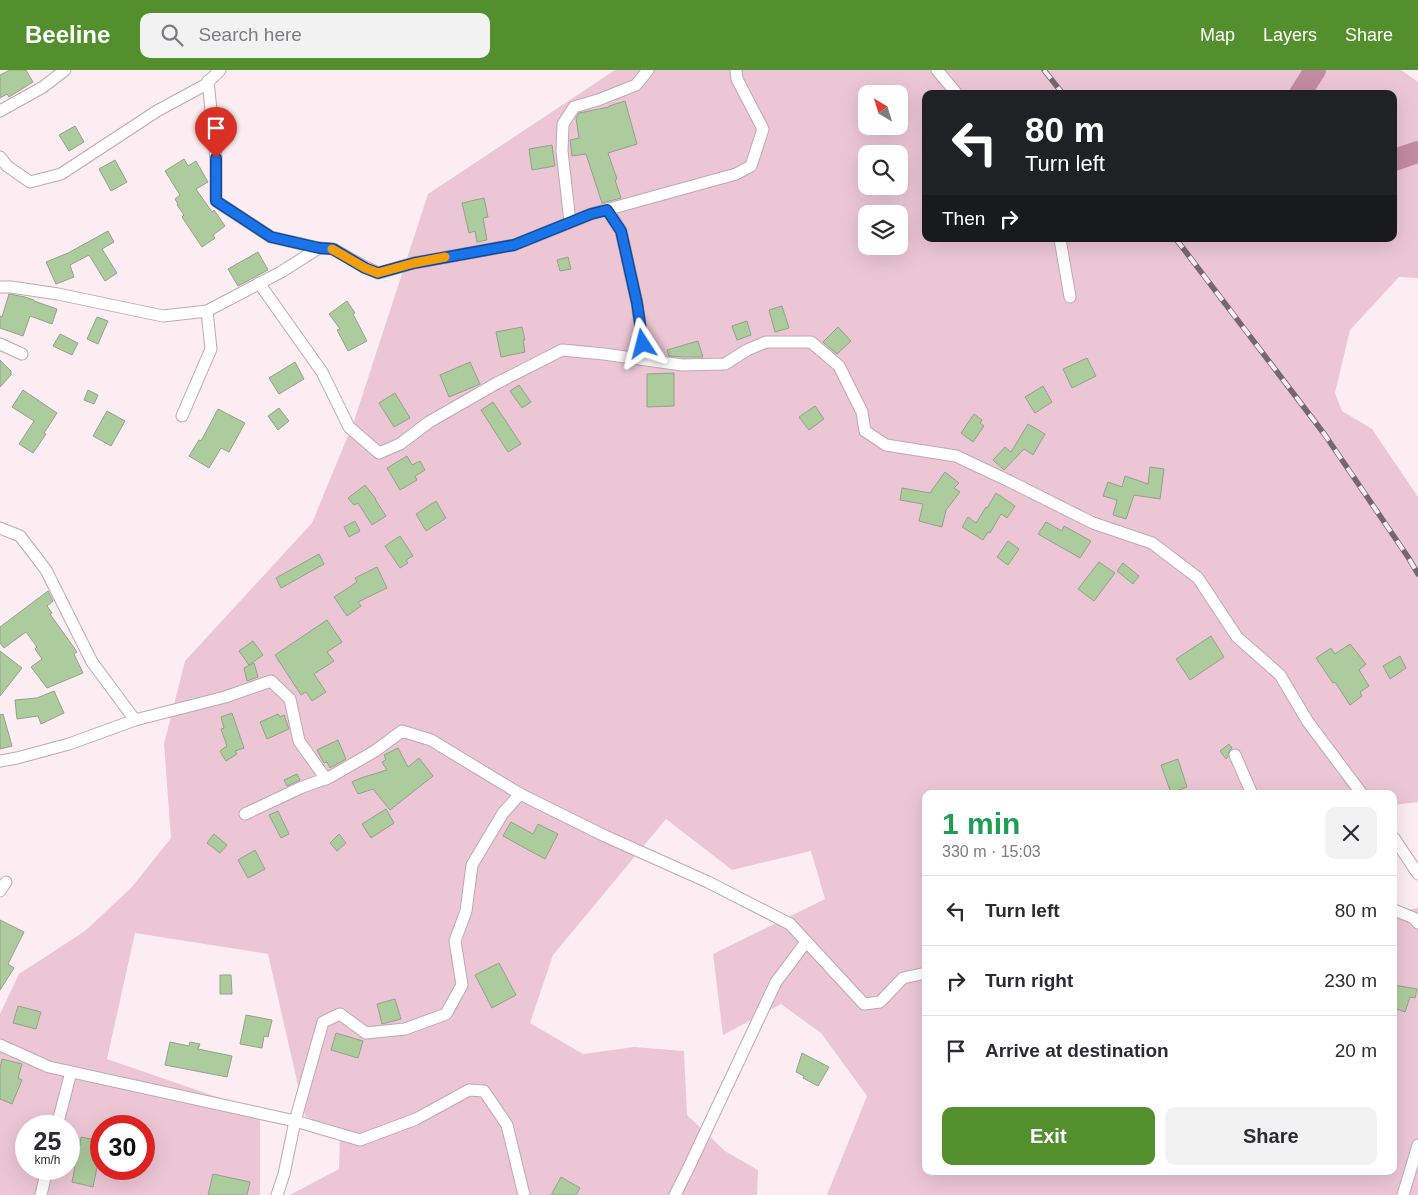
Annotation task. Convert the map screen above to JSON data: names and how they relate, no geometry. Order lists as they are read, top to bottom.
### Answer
{
  "north": "top left",
  "page": {
    "header": "Beeline",
    "search": "Search here",
    "nav": ["Map", "Layers", "Share"],
    "turn": ["80 m", "Turn left"],
    "then": "Then",
    "heading": ["1 min", "330 m · 15:03"],
    "list": [
      {
        "name": "Turn left",
        "value": "80 m"
      },
      {
        "name": "Turn right",
        "value": "230 m"
      },
      {
        "name": "Arrive at destination",
        "value": "20 m"
      }
    ],
    "buttons": ["Exit", "Share"],
    "speed": "25 km/h",
    "limit": "30"
  }
}
